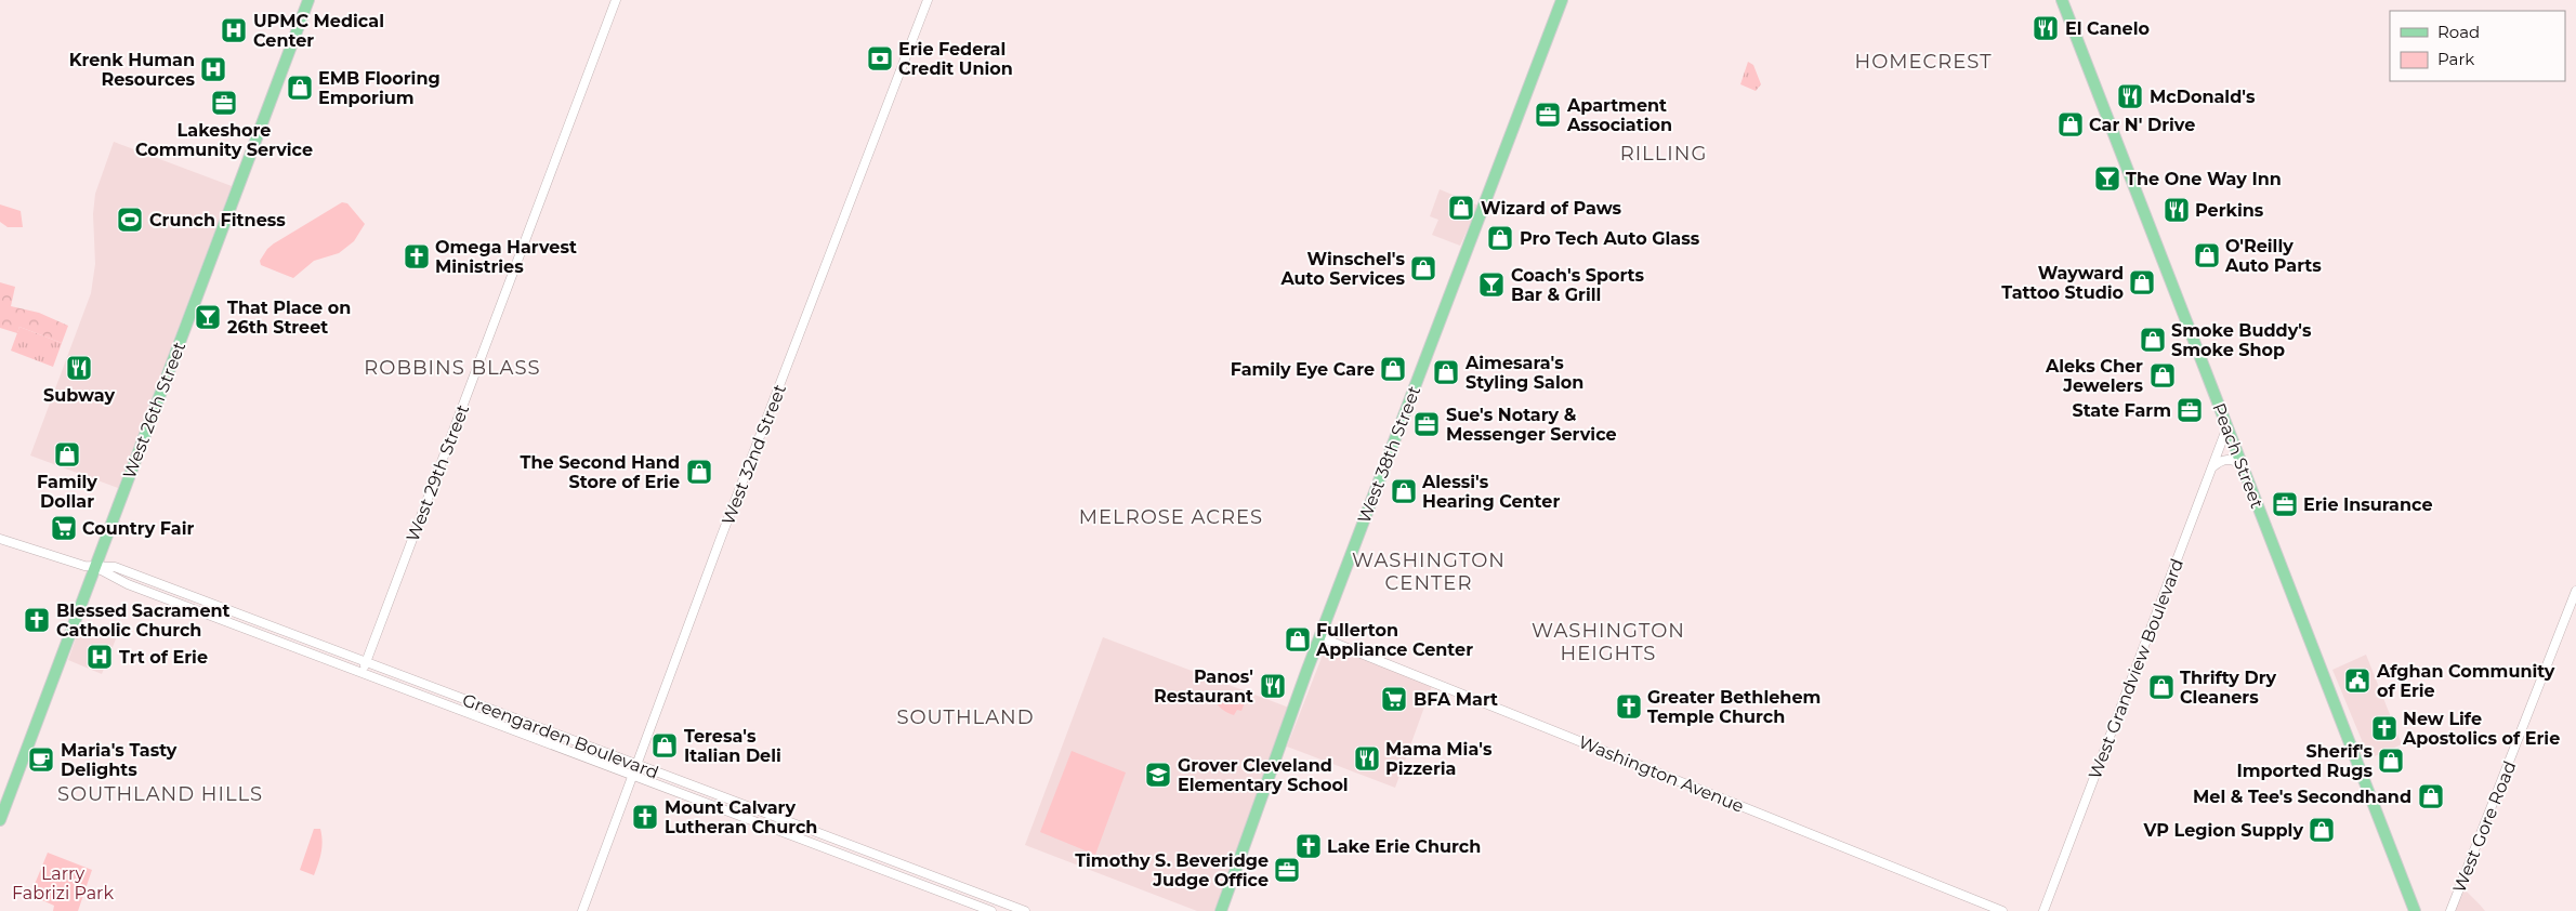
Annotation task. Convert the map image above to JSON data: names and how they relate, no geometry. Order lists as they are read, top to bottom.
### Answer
{
  "streets": {
    "main road": ["West 26th Street", "West 38th Street", "Peach Street"],
    "street": [
      "West 32nd Street",
      "West 29th Street",
      "West Grandview Boulevard",
      "Greengarden Boulevard",
      "Washington Avenue",
      "West Gore Road"
    ]
  },
  "crossings": [
    ["West 26th Street", "Greengarden Boulevard"],
    ["West 32nd Street", "Greengarden Boulevard"],
    ["West 38th Street", "Washington Avenue"],
    ["Peach Street", "West Grandview Boulevard"],
    ["West 29th Street", "Greengarden Boulevard"]
  ],
  "districts": [
    "HOMECREST",
    "RILLING",
    "ROBBINS BLASS",
    "MELROSE ACRES",
    "WASHINGTON CENTER",
    "WASHINGTON HEIGHTS",
    "SOUTHLAND",
    "SOUTHLAND HILLS"
  ],
  "parks": ["Larry Fabrizi Park"],
  "places": {
    "restaurant": [
      "El Canelo",
      "McDonald's",
      "Perkins",
      "Subway",
      "Panos' Restaurant",
      "Mama Mia's Pizzeria"
    ],
    "hospital": ["UPMC Medical Center", "Krenk Human Resources", "Trt of Erie"],
    "bank": ["Erie Federal Credit Union"],
    "shop": [
      "EMB Flooring Emporium",
      "Car N' Drive",
      "Wizard of Paws",
      "Pro Tech Auto Glass",
      "O'Reilly Auto Parts",
      "Winschel's Auto Services",
      "Wayward Tattoo Studio",
      "Smoke Buddy's Smoke Shop",
      "Family Eye Care",
      "Aimesara's Styling Salon",
      "Aleks Cher Jewelers",
      "Family Dollar",
      "The Second Hand Store of Erie",
      "Alessi's Hearing Center",
      "Fullerton Appliance Center",
      "Thrifty Dry Cleaners",
      "Teresa's Italian Deli",
      "Sherif's Imported Rugs",
      "Mel & Tee's Secondhand",
      "VP Legion Supply"
    ],
    "office": [
      "Lakeshore Community Service",
      "Apartment Association",
      "State Farm",
      "Sue's Notary & Messenger Service",
      "Erie Insurance",
      "Timothy S. Beveridge Judge Office"
    ],
    "bar": ["The One Way Inn", "Coach's Sports Bar & Grill", "That Place on 26th Street"],
    "sports": ["Crunch Fitness"],
    "church": [
      "Omega Harvest Ministries",
      "Blessed Sacrament Catholic Church",
      "Greater Bethlehem Temple Church",
      "New Life Apostolics of Erie",
      "Mount Calvary Lutheran Church",
      "Lake Erie Church"
    ],
    "supermarket": ["Country Fair", "BFA Mart"],
    "public building": ["Afghan Community of Erie"],
    "cafe": ["Maria's Tasty Delights"],
    "school or university": ["Grover Cleveland Elementary School"]
  },
  "legend": ["Road", "Park"]
}
